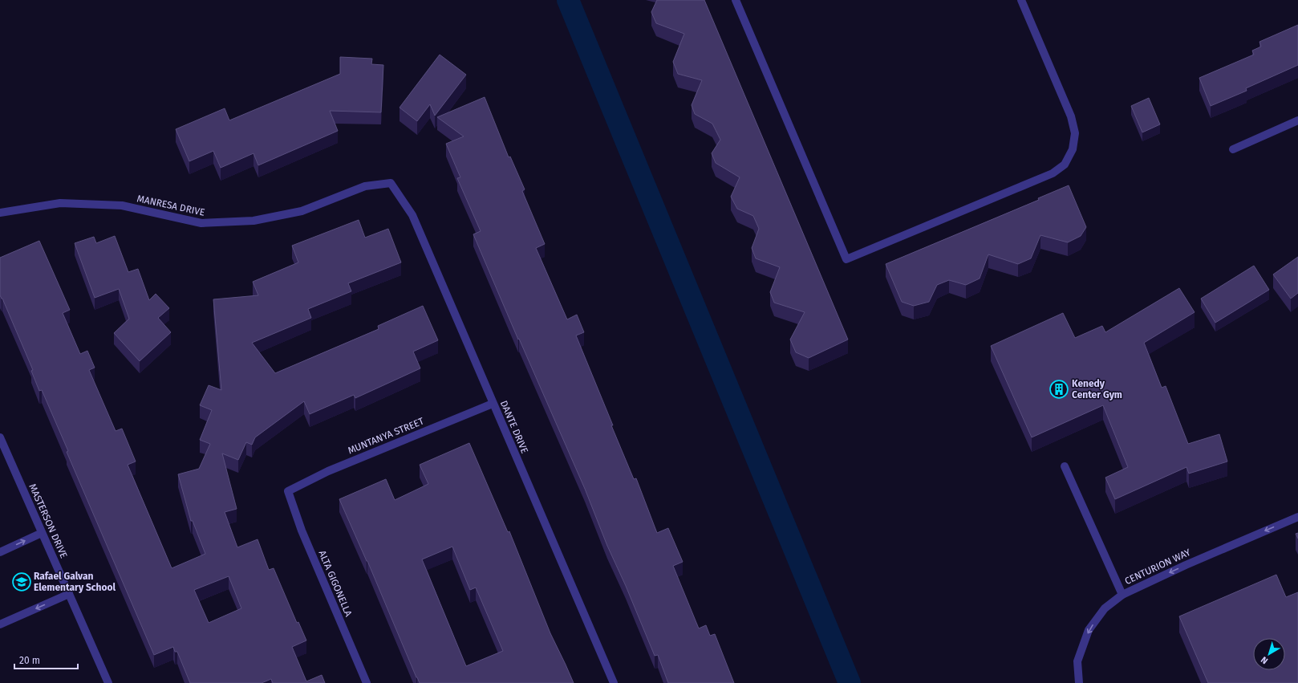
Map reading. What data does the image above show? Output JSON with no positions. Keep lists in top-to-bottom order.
{
  "streets": {
    "street": [
      "MANRESA DRIVE",
      "DANTE DRIVE",
      "MUNTANYA STREET",
      "MASTERSON DRIVE",
      "CENTURION WAY",
      "ALTA GIGONELLA"
    ]
  },
  "crossings": [
    ["MANRESA DRIVE", "DANTE DRIVE"],
    ["DANTE DRIVE", "MUNTANYA STREET"],
    ["MUNTANYA STREET", "ALTA GIGONELLA"]
  ],
  "one_way": ["CENTURION WAY"],
  "places": {
    "building": ["Kenedy Center Gym"],
    "school or university": ["Rafael Galvan Elementary School"]
  },
  "scale_bar": "20 m",
  "north": "bottom left"
}
